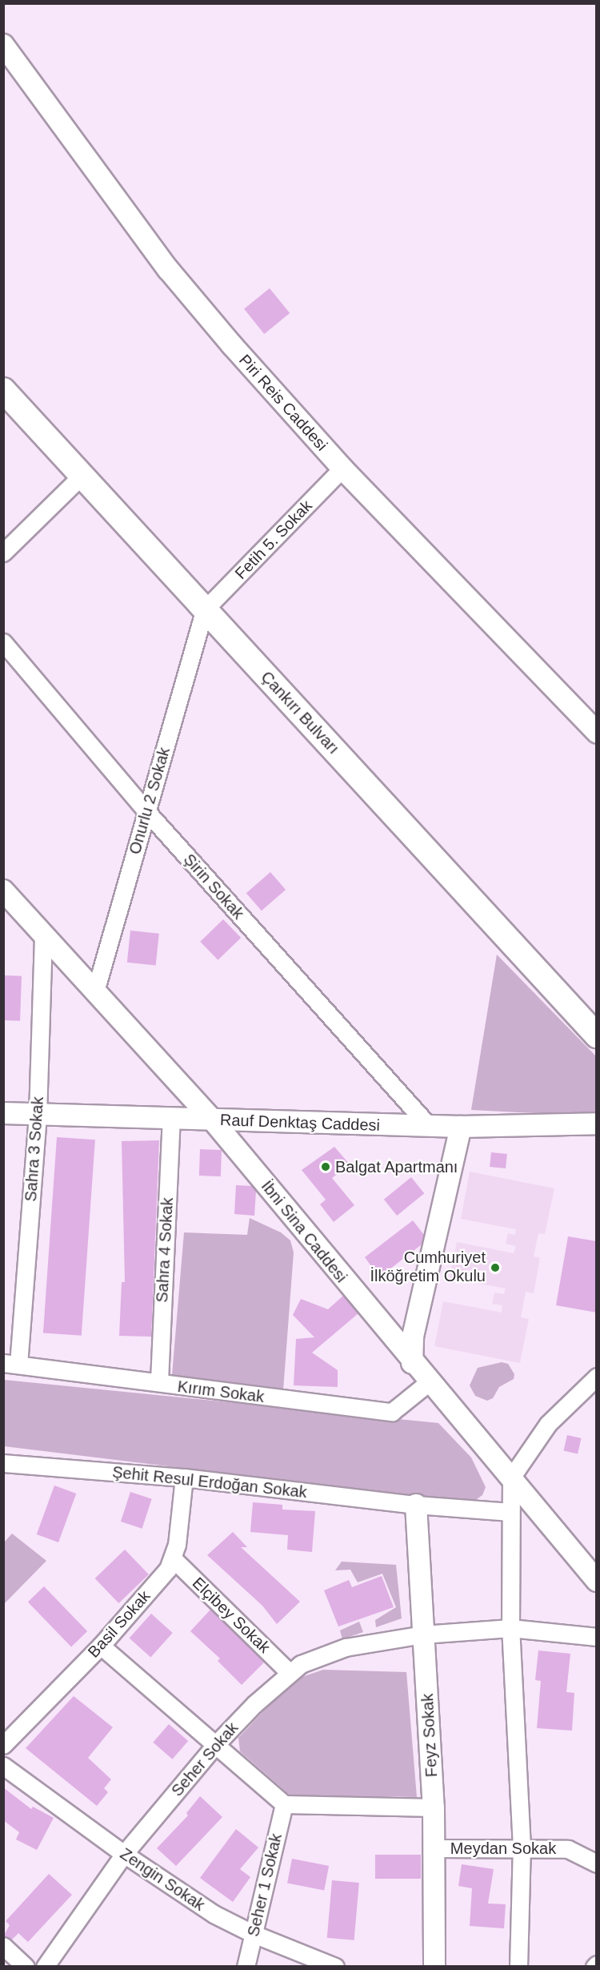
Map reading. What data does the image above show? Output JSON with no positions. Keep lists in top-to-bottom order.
{
  "streets": {
    "main road": ["Çankırı Bulvarı"],
    "street": [
      "Piri Reis Caddesi",
      "Fetih 5. Sokak",
      "Onurlu 2 Sokak",
      "Şirin Sokak",
      "Rauf Denktaş Caddesi",
      "Sahra 3 Sokak",
      "İbni Sina Caddesi",
      "Sahra 4 Sokak",
      "Kırım Sokak",
      "Şehit Resul Erdoğan Sokak",
      "Elçibey Sokak",
      "Basil Sokak",
      "Feyz Sokak",
      "Seher Sokak",
      "Meydan Sokak",
      "Zengin Sokak",
      "Seher 1 Sokak"
    ]
  },
  "crossings": [
    ["Piri Reis Caddesi", "Fetih 5. Sokak"],
    ["Fetih 5. Sokak", "Çankırı Bulvarı"],
    ["Fetih 5. Sokak", "Onurlu 2 Sokak"],
    ["Çankırı Bulvarı", "Onurlu 2 Sokak"],
    ["Onurlu 2 Sokak", "Şirin Sokak"],
    ["Onurlu 2 Sokak", "İbni Sina Caddesi"],
    ["Şirin Sokak", "Rauf Denktaş Caddesi"],
    ["Rauf Denktaş Caddesi", "Sahra 3 Sokak"],
    ["Rauf Denktaş Caddesi", "İbni Sina Caddesi"],
    ["Rauf Denktaş Caddesi", "Sahra 4 Sokak"],
    ["Sahra 3 Sokak", "İbni Sina Caddesi"],
    ["Sahra 3 Sokak", "Kırım Sokak"],
    ["İbni Sina Caddesi", "Kırım Sokak"],
    ["Sahra 4 Sokak", "Kırım Sokak"],
    ["Şehit Resul Erdoğan Sokak", "Basil Sokak"],
    ["Şehit Resul Erdoğan Sokak", "Feyz Sokak"],
    ["Elçibey Sokak", "Basil Sokak"],
    ["Elçibey Sokak", "Seher Sokak"],
    ["Feyz Sokak", "Seher Sokak"],
    ["Feyz Sokak", "Meydan Sokak"],
    ["Seher Sokak", "Zengin Sokak"],
    ["Zengin Sokak", "Seher 1 Sokak"]
  ],
  "places": ["Balgat Apartmanı", "Cumhuriyet İlköğretim Okulu"]
}
